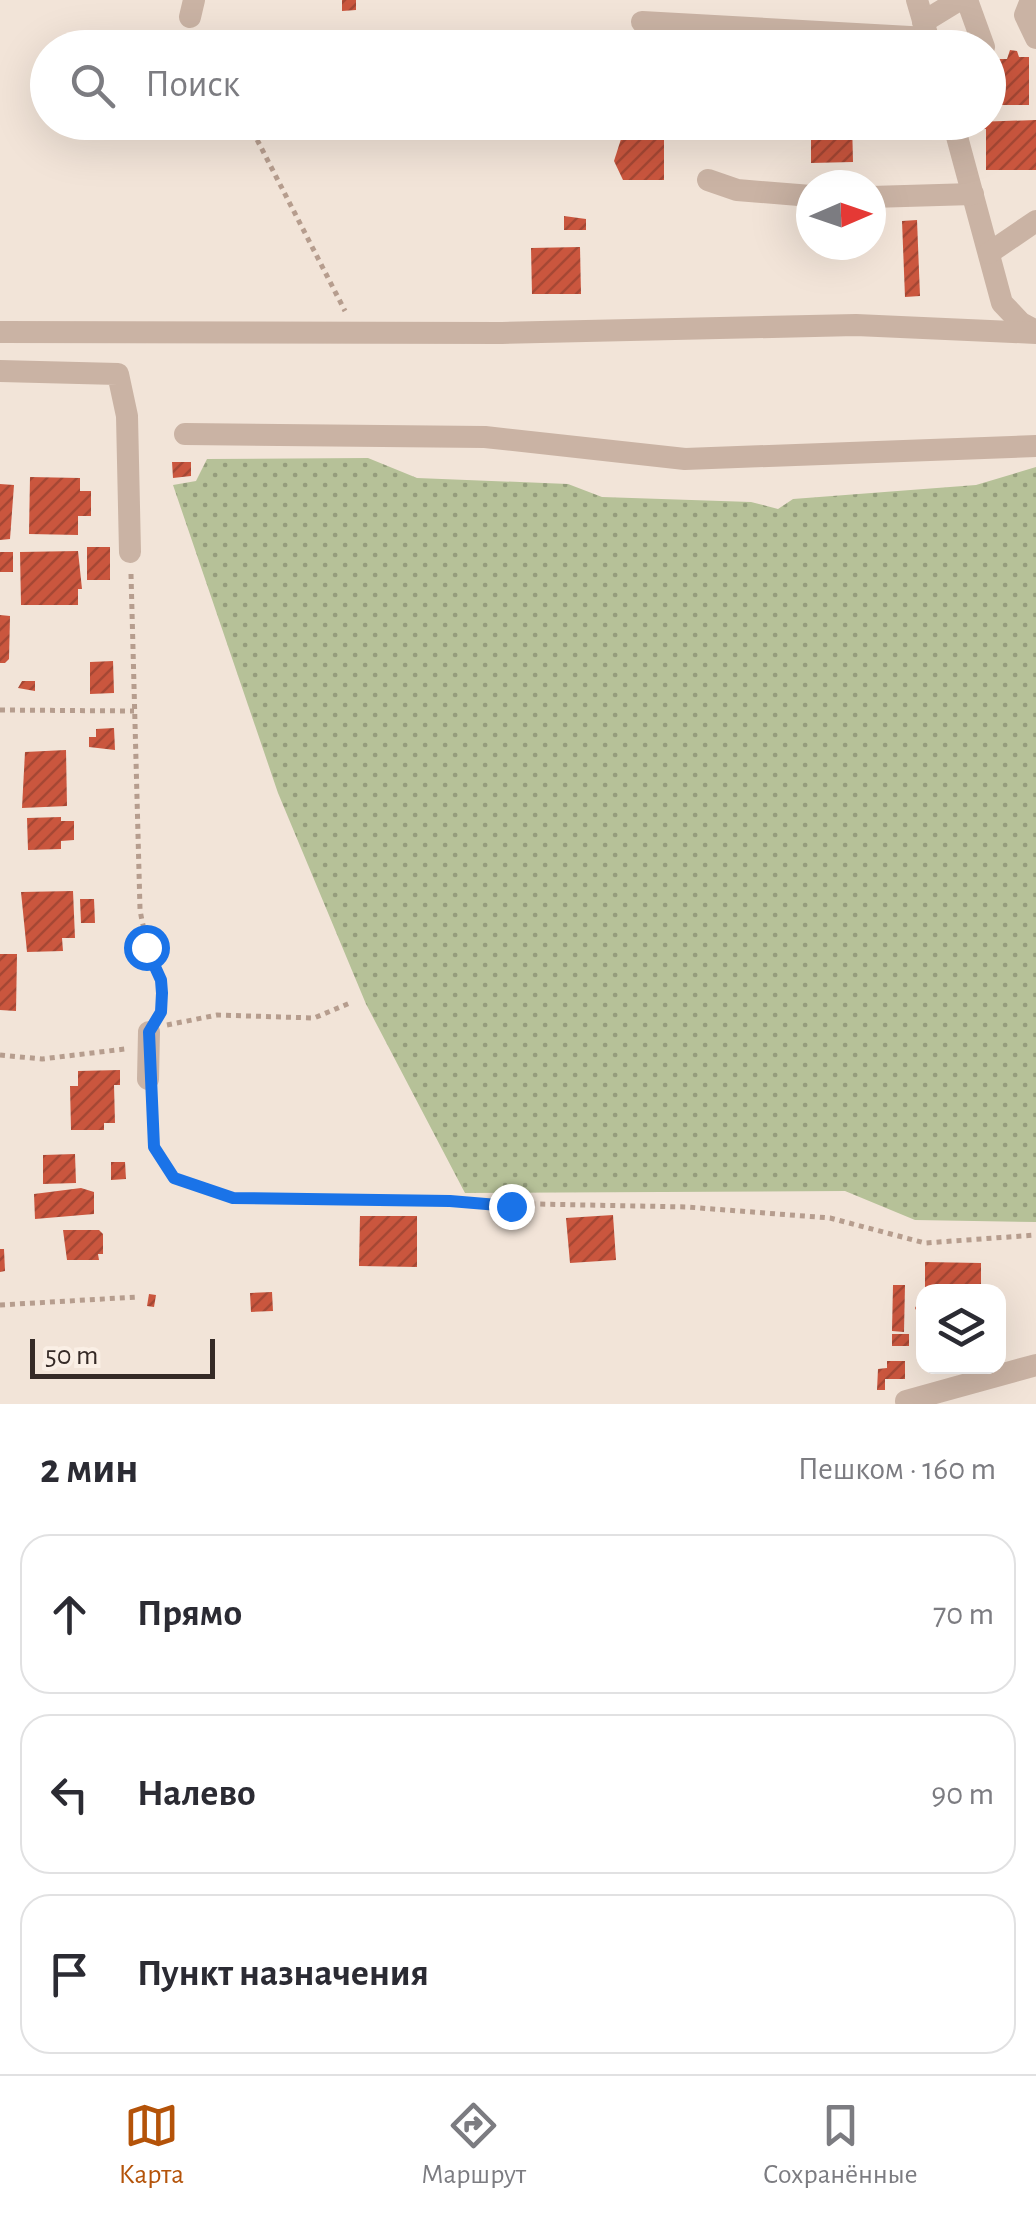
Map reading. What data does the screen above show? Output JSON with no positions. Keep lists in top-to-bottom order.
{
  "scale_bar": "50 m",
  "north": "right",
  "page": {
    "search": "Поиск",
    "scale": "50 m",
    "heading": ["2 мин", "Пешком · 160 m"],
    "list": [
      ["Прямо", "70 m"],
      ["Налево", "90 m"],
      "Пункт назначения"
    ],
    "nav": ["Карта", "Маршрут", "Сохранённые"]
  }
}
